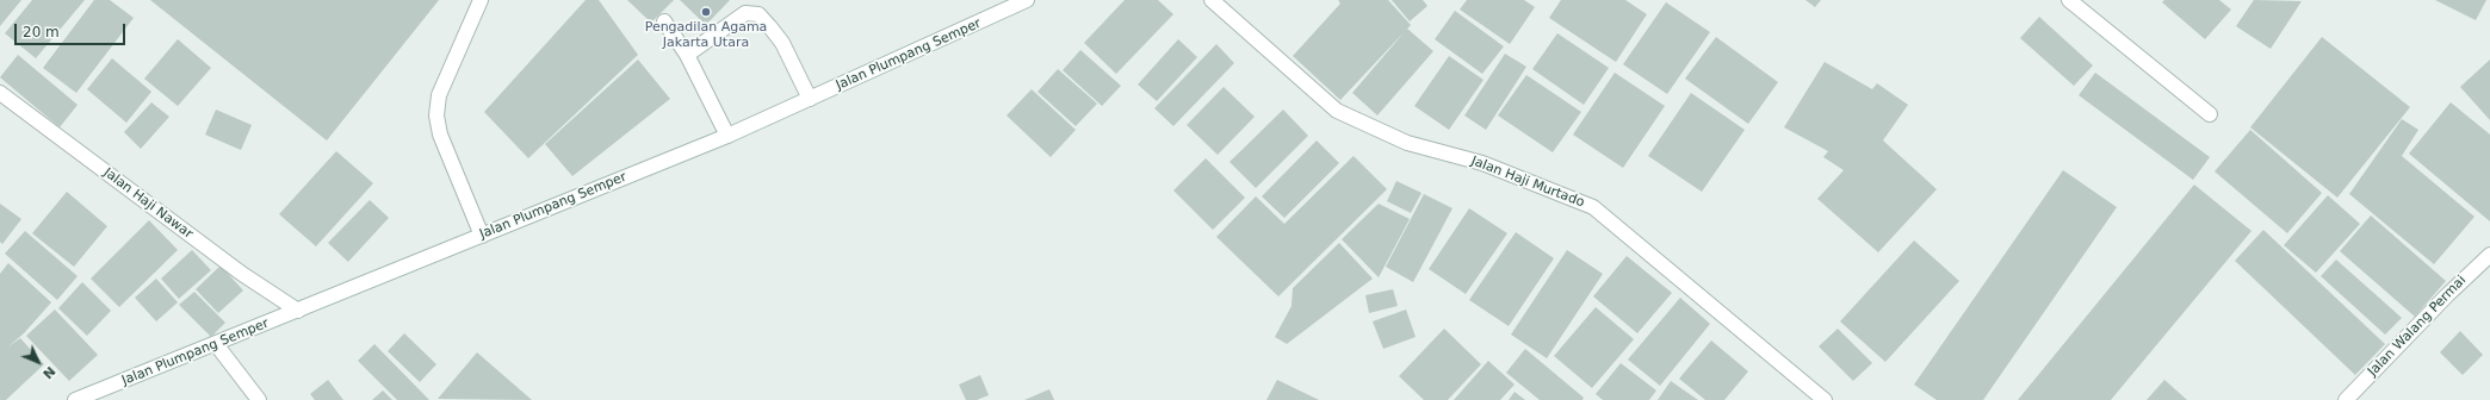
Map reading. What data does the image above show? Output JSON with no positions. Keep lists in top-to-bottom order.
{
  "streets": {
    "street": [
      "Jalan Plumpang Semper",
      "Jalan Haji Murtado",
      "Jalan Haji Nawar",
      "Jalan Walang Permai"
    ]
  },
  "crossings": [
    ["Jalan Plumpang Semper", "Jalan Haji Nawar"]
  ],
  "places": ["Pengadilan Agama Jakarta Utara"],
  "scale_bar": "20 m",
  "north": "bottom right"
}
